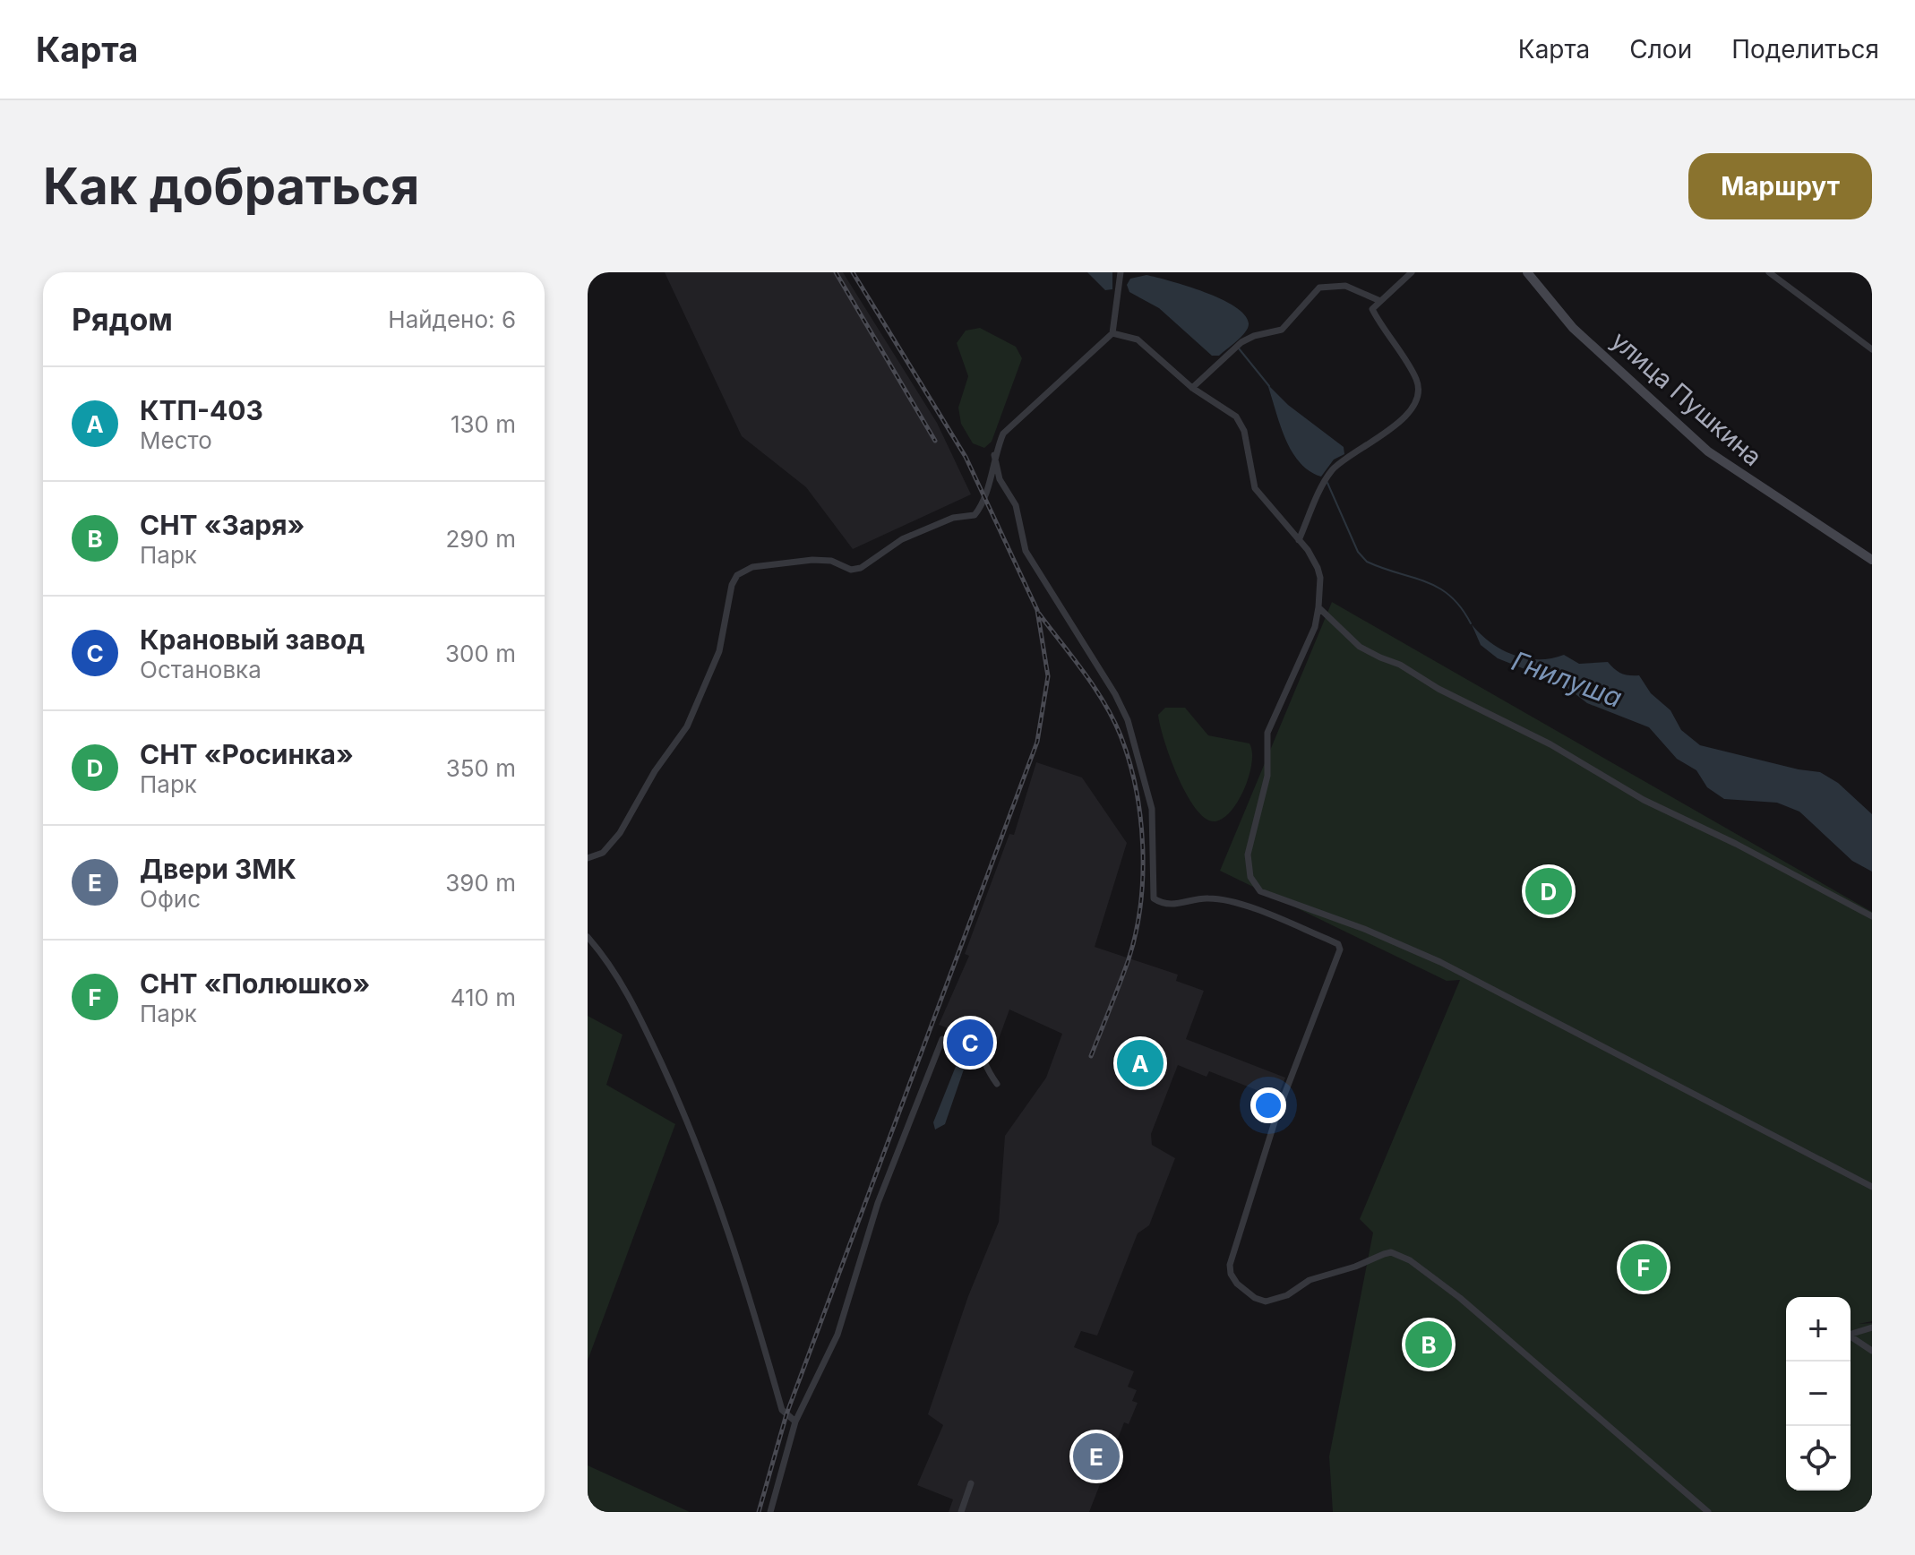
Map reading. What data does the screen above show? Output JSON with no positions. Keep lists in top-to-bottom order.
{
  "streets": {
    "main road": ["улица Пушкина"]
  },
  "water": ["Гнилуша"],
  "page": {
    "header": "Карта",
    "nav": ["Карта", "Слои", "Поделиться"],
    "buttons": "Маршрут",
    "title": "Как добраться",
    "heading": ["Рядом", "Найдено: 6"],
    "list": [
      {
        "mark": "A",
        "name": "КТП-403",
        "note": "Место",
        "value": "130 m"
      },
      {
        "mark": "B",
        "name": "СНТ «Заря»",
        "note": "Парк",
        "value": "290 m"
      },
      {
        "mark": "C",
        "name": "Крановый завод",
        "note": "Остановка",
        "value": "300 m"
      },
      {
        "mark": "D",
        "name": "СНТ «Росинка»",
        "note": "Парк",
        "value": "350 m"
      },
      {
        "mark": "E",
        "name": "Двери ЗМК",
        "note": "Офис",
        "value": "390 m"
      },
      {
        "mark": "F",
        "name": "СНТ «Полюшко»",
        "note": "Парк",
        "value": "410 m"
      }
    ],
    "pins": [
      "D",
      "C",
      "A",
      "F",
      "B",
      "E"
    ],
    "map_buttons": ["+", "−"]
  }
}
